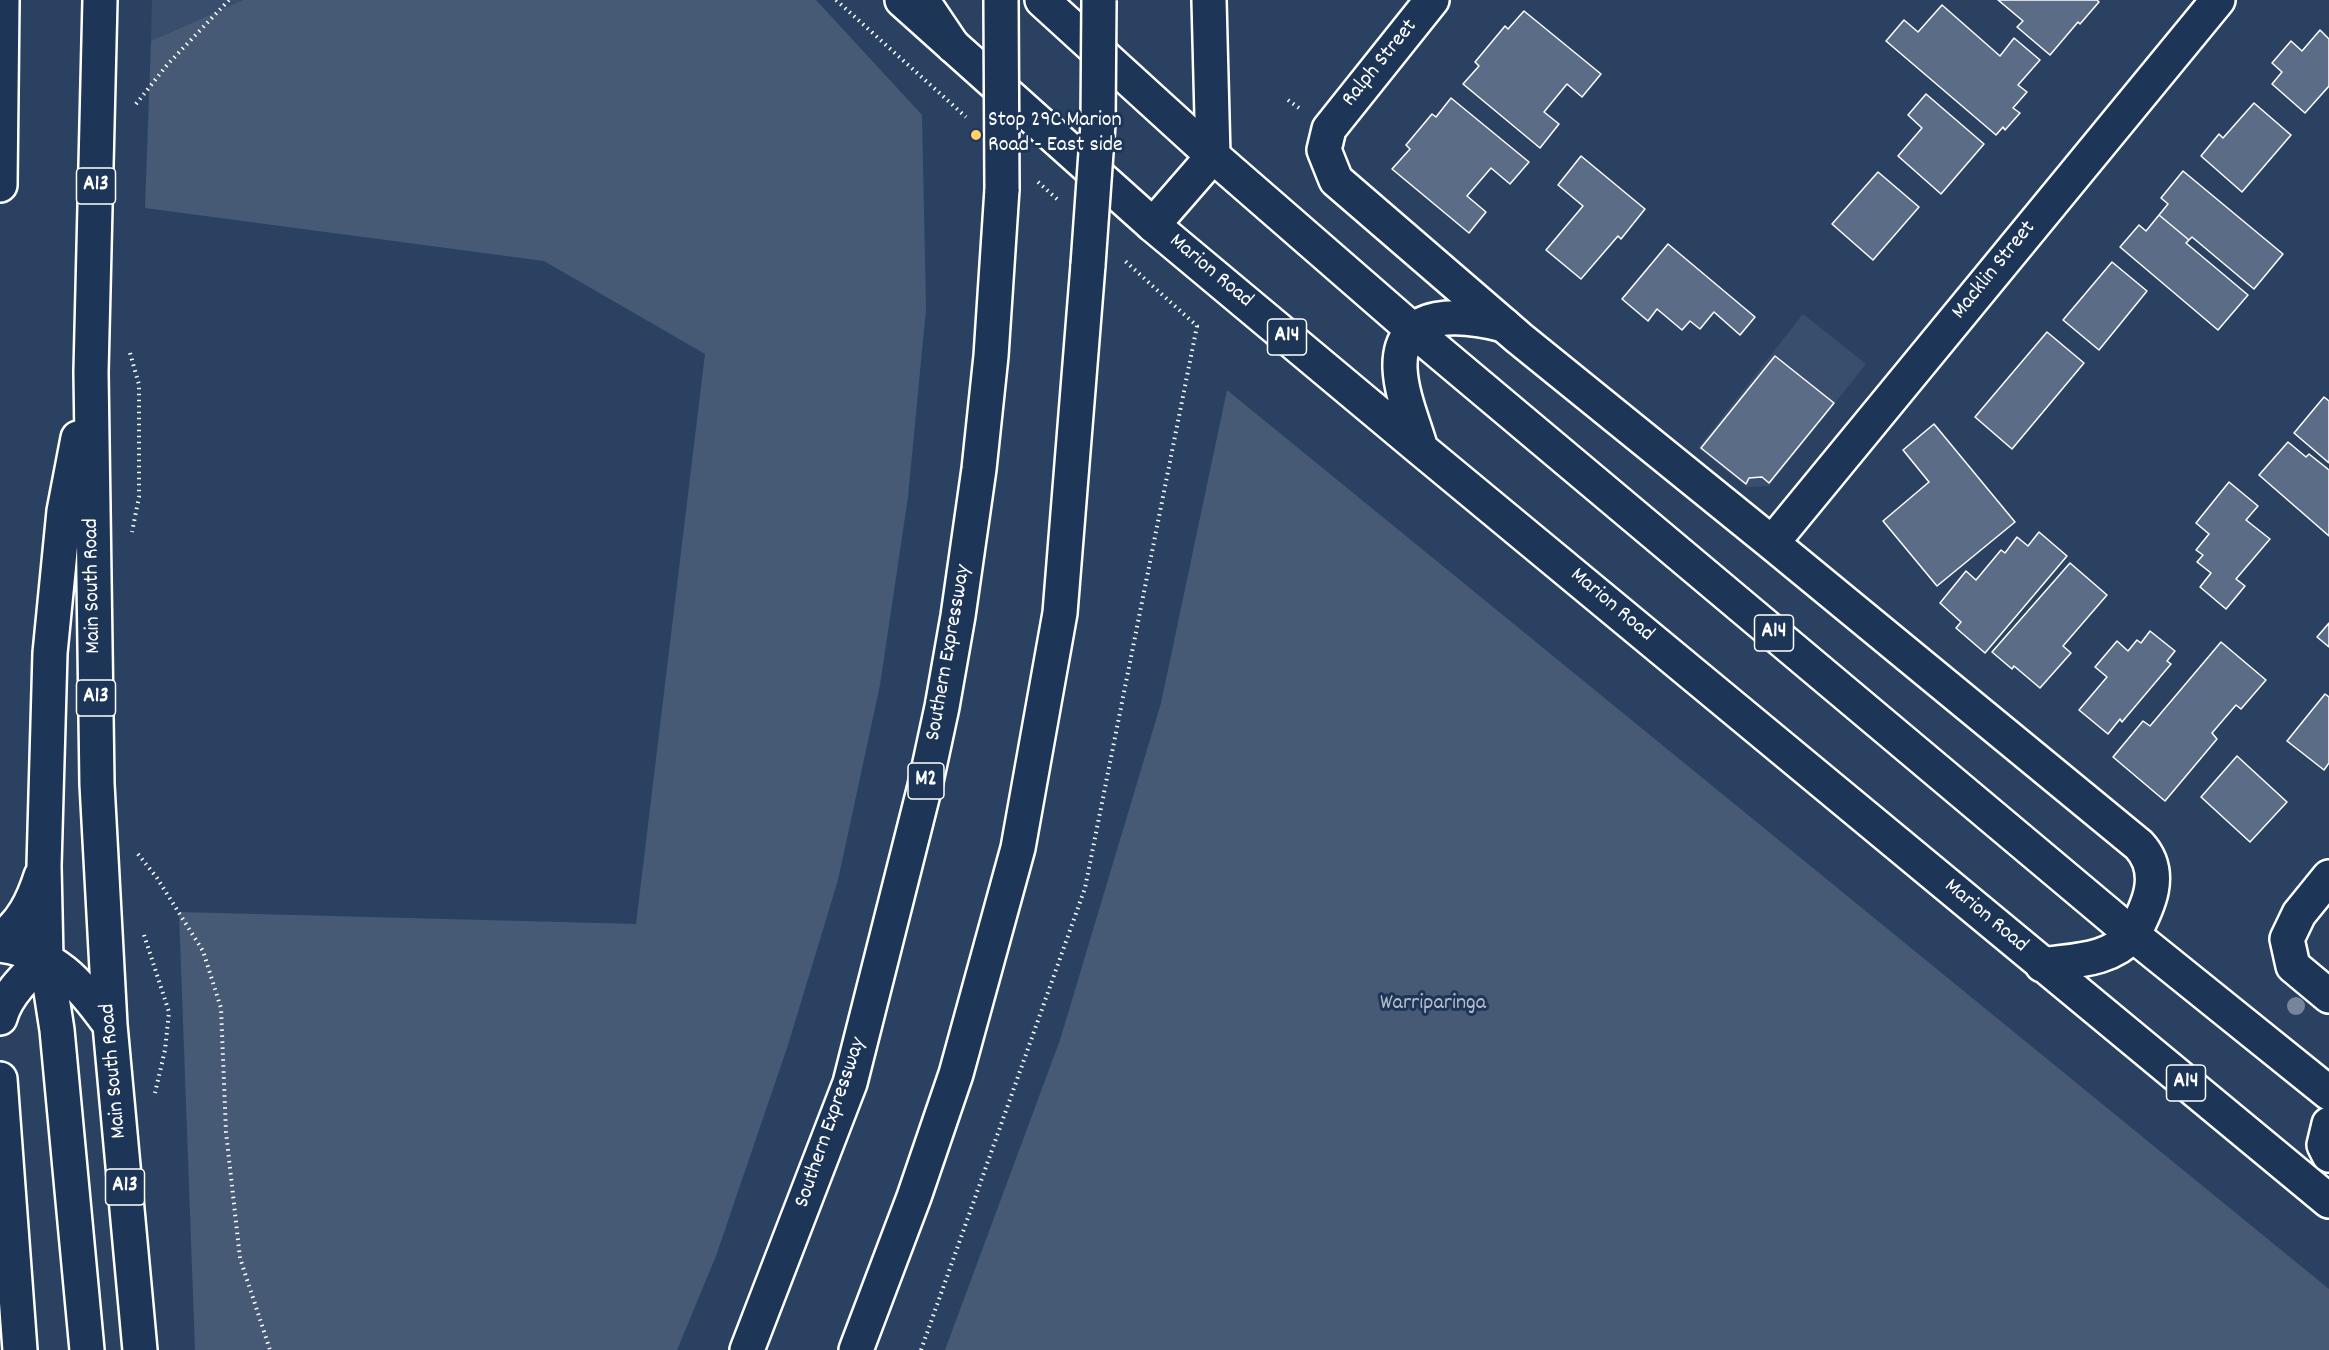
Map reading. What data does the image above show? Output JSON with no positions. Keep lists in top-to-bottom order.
{
  "streets": {
    "main road": [
      "Ralph Street",
      "A13",
      "Macklin Street",
      "Marion Road",
      "A14",
      "Main South Road",
      "Southern Expressway",
      "M2"
    ]
  },
  "parks": ["Warriparinga"],
  "places": ["Stop 29C Marion Road - East side"]
}
